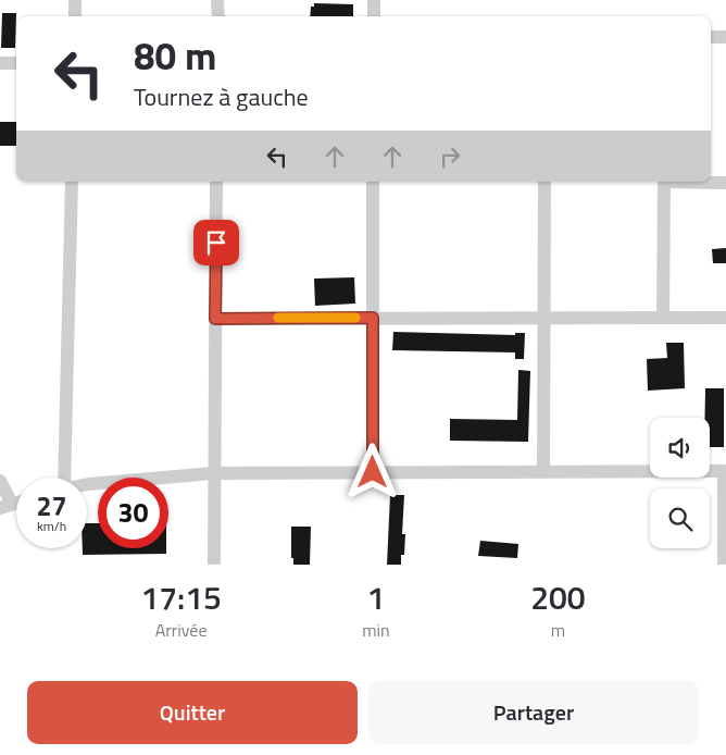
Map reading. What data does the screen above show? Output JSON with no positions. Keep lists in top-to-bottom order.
{
  "page": {
    "turn": ["80 m", "Tournez à gauche"],
    "speed": "27 km/h",
    "limit": "30",
    "eta": [
      "17:15",
      "Arrivée",
      "1",
      "min",
      "200",
      "m"
    ],
    "buttons": ["Quitter", "Partager"]
  }
}
